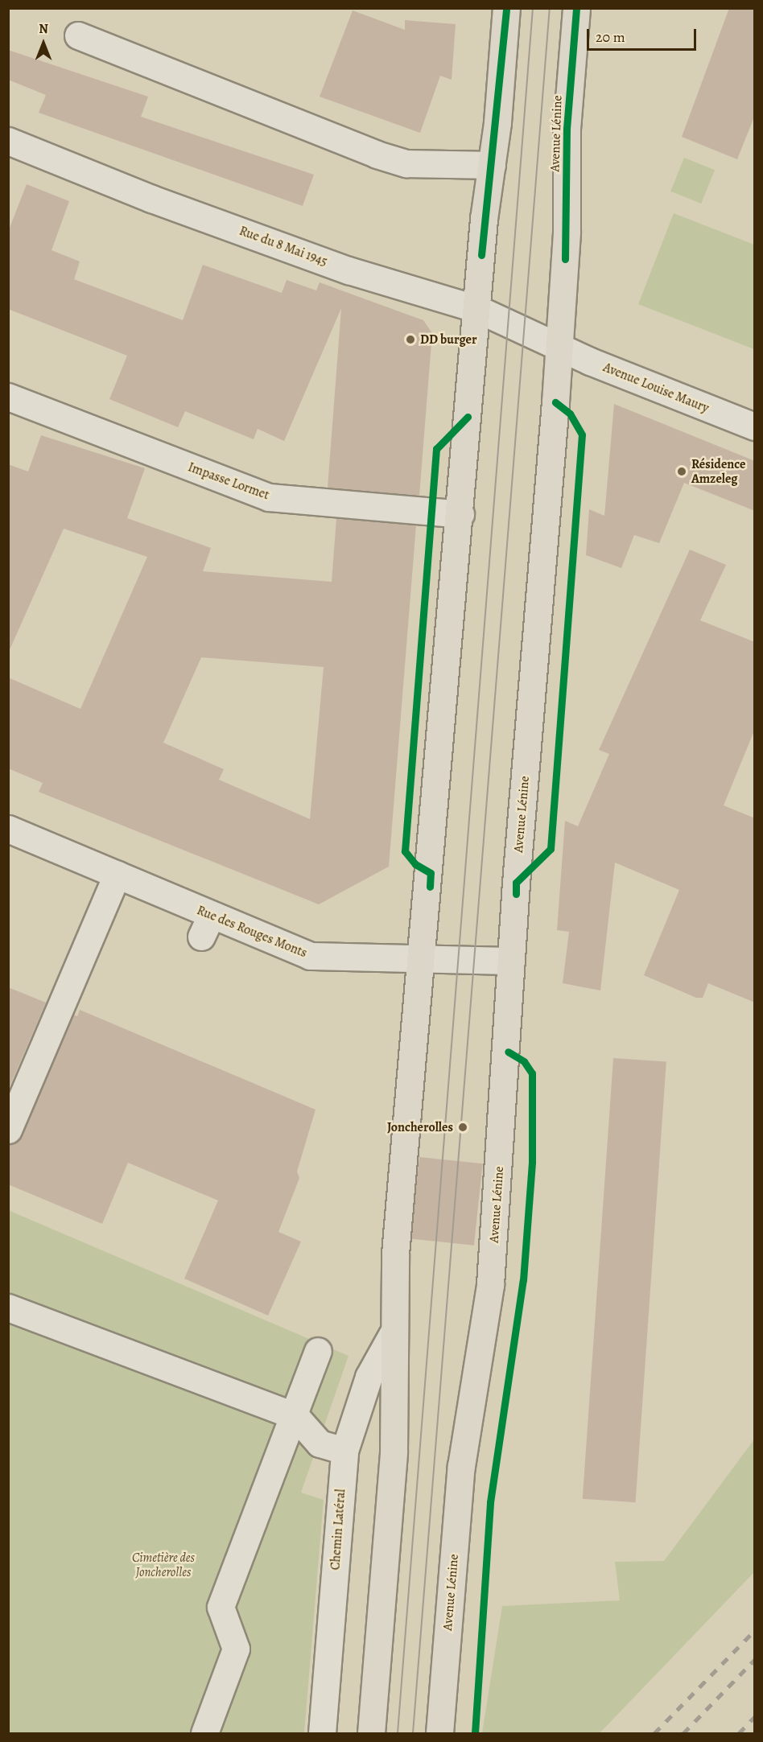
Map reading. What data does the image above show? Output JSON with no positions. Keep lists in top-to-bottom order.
{
  "streets": {
    "main road": ["Avenue Lénine"],
    "street": [
      "Rue du 8 Mai 1945",
      "Avenue Louise Maury",
      "Impasse Lormet",
      "Rue des Rouges Monts",
      "Chemin Latéral"
    ]
  },
  "crossings": [
    ["Avenue Lénine", "Rue du 8 Mai 1945"],
    ["Avenue Lénine", "Avenue Louise Maury"],
    ["Avenue Lénine", "Rue des Rouges Monts"],
    ["Rue du 8 Mai 1945", "Avenue Louise Maury"]
  ],
  "parks": ["Cimetière des Joncherolles"],
  "places": ["DD burger", "Résidence Amzeleg", "Joncherolles"],
  "scale_bar": "20 m",
  "north": "top"
}
